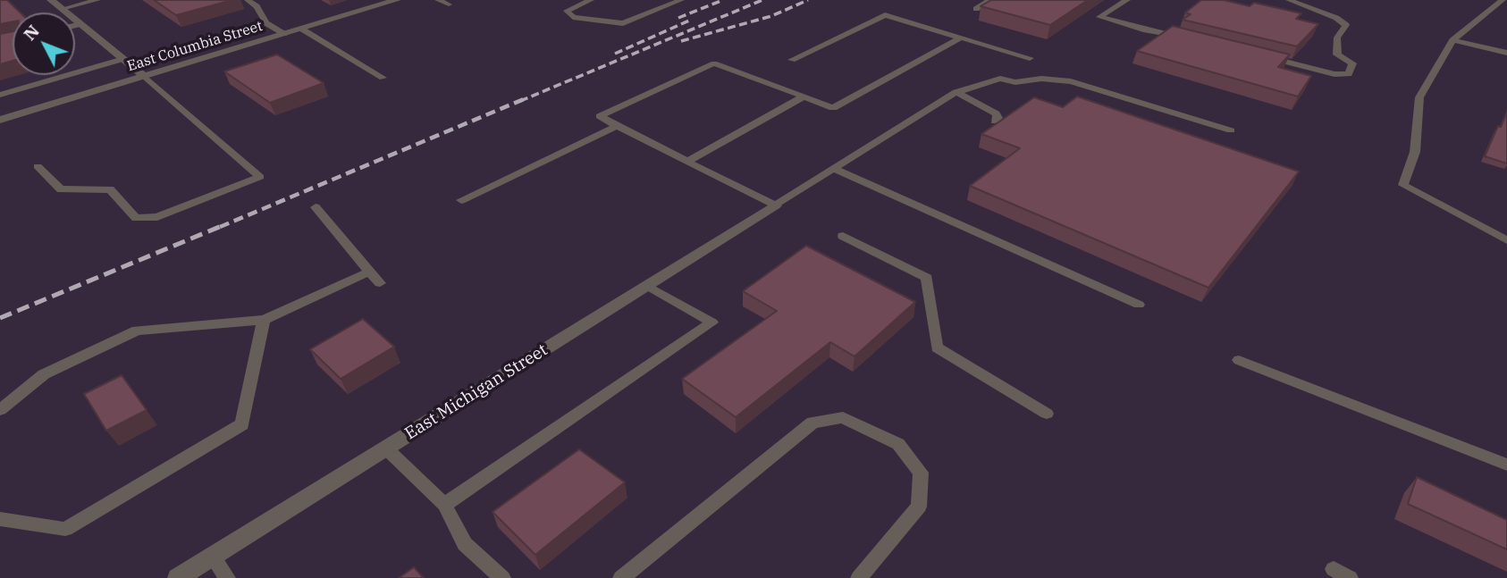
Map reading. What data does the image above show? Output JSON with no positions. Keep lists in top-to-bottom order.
{
  "streets": {
    "street": ["East Columbia Street", "East Michigan Street"]
  },
  "north": "top left"
}
